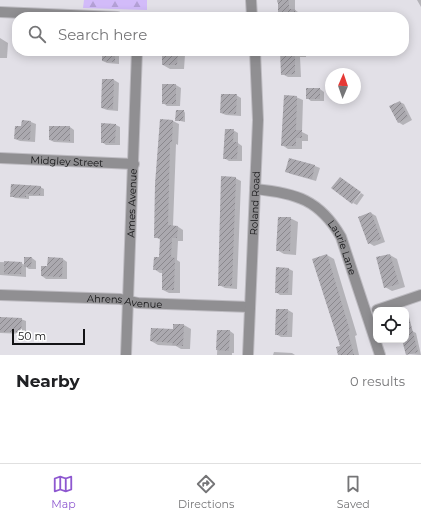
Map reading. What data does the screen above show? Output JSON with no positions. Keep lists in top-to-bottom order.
{
  "streets": {
    "street": [
      "Midgley Street",
      "Ames Avenue",
      "Roland Road",
      "Laurie Lane",
      "Ahrens Avenue"
    ]
  },
  "crossings": [
    ["Midgley Street", "Ames Avenue"],
    ["Ames Avenue", "Ahrens Avenue"],
    ["Roland Road", "Laurie Lane"],
    ["Roland Road", "Ahrens Avenue"]
  ],
  "scale_bar": "50 m",
  "north": "top",
  "page": {
    "search": "Search here",
    "scale": "50 m",
    "heading": ["Nearby", "0 results"],
    "nav": ["Map", "Directions", "Saved"]
  }
}
